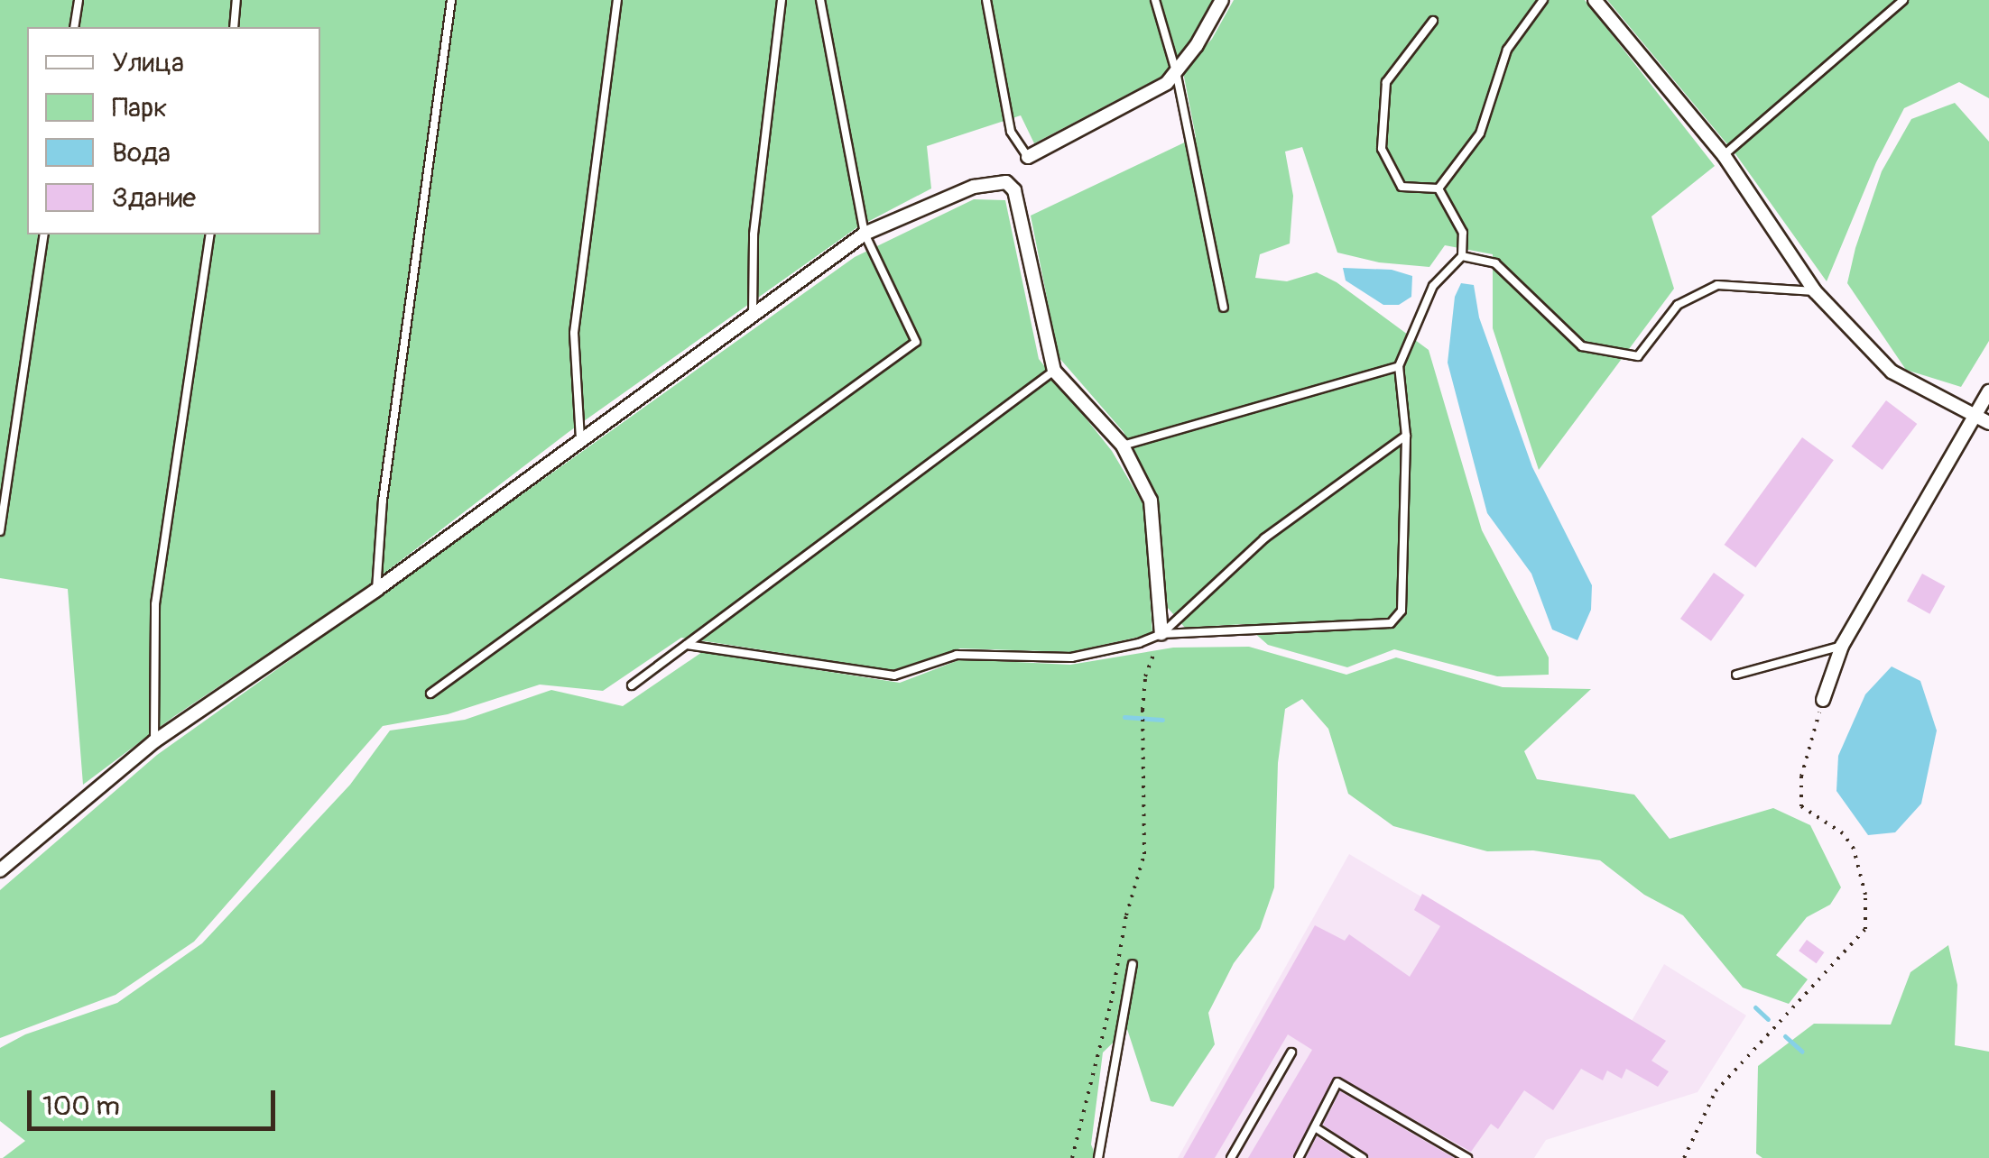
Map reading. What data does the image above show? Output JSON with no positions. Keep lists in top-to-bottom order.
{
  "legend": [
    "Улица",
    "Парк",
    "Вода",
    "Здание"
  ],
  "scale_bar": "100 m"
}
